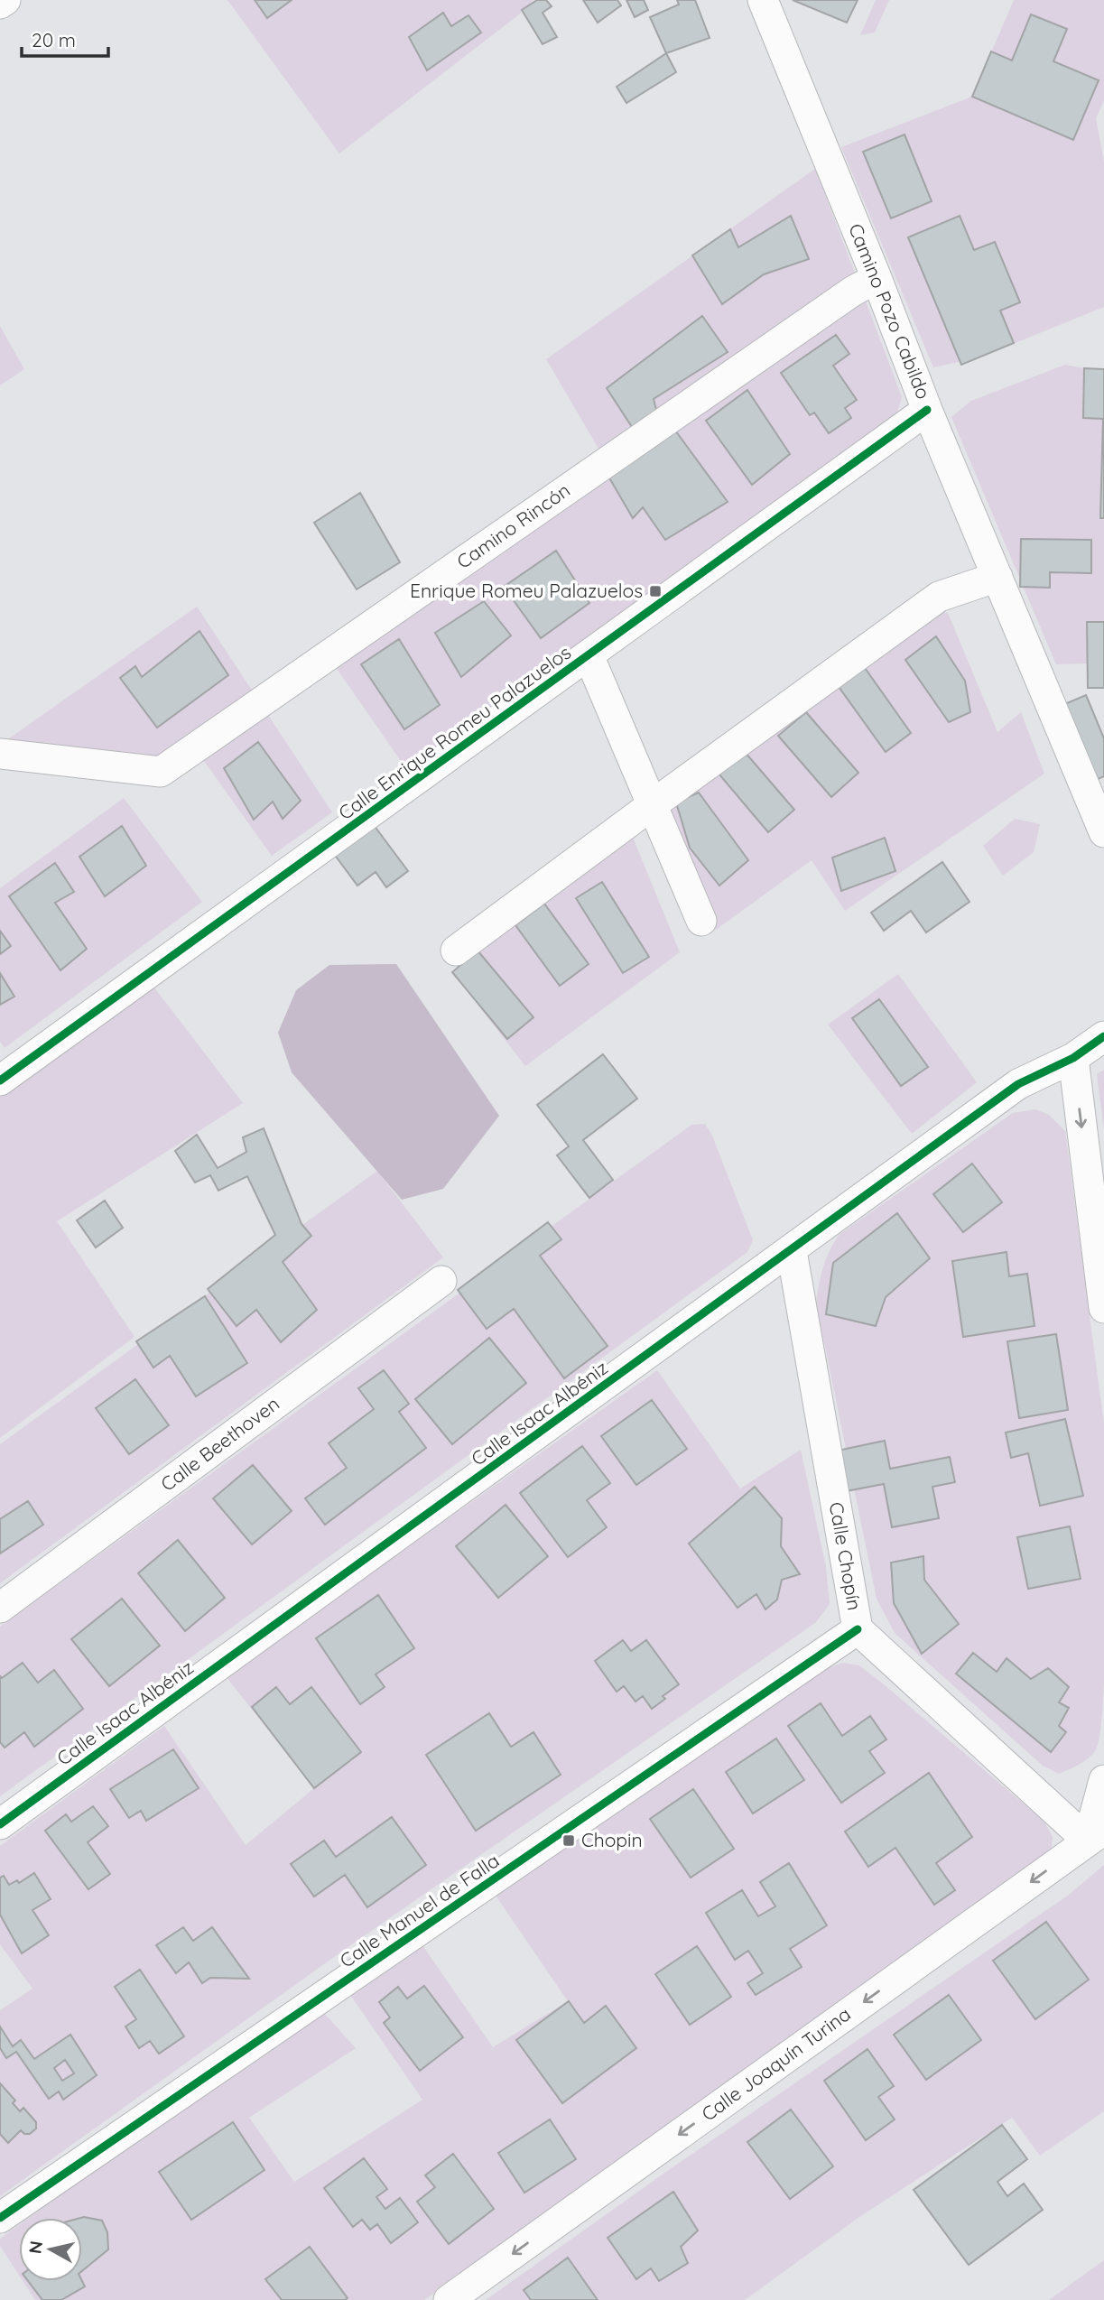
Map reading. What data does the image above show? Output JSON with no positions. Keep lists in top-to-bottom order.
{
  "streets": {
    "street": [
      "Camino Pozo Cabildo",
      "Camino Rincón",
      "Calle Enrique Romeu Palazuelos",
      "Calle Isaac Albéniz",
      "Calle Beethoven",
      "Calle Chopín",
      "Calle Manuel de Falla",
      "Calle Joaquín Turina"
    ]
  },
  "crossings": [
    ["Camino Pozo Cabildo", "Camino Rincón"],
    ["Camino Pozo Cabildo", "Calle Enrique Romeu Palazuelos"],
    ["Calle Isaac Albéniz", "Calle Chopín"],
    ["Calle Chopín", "Calle Manuel de Falla"],
    ["Calle Chopín", "Calle Joaquín Turina"]
  ],
  "one_way": ["Calle Joaquín Turina"],
  "places": {
    "transit": ["Enrique Romeu Palazuelos", "Chopin"]
  },
  "scale_bar": "20 m",
  "north": "left"
}
